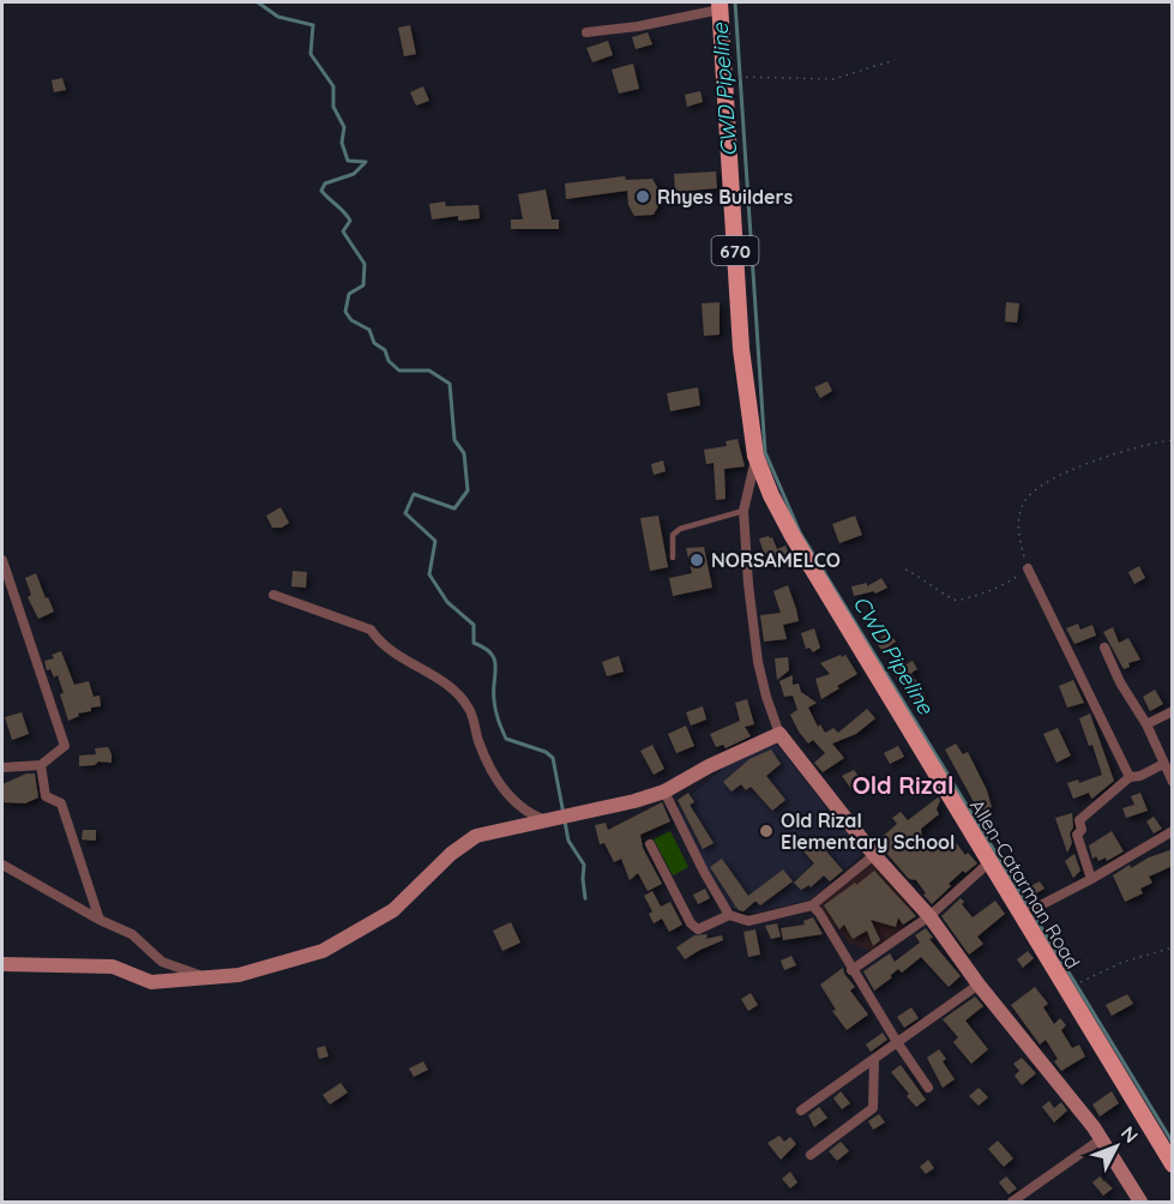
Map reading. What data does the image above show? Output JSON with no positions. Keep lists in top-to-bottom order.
{
  "streets": {
    "main road": ["670", "Allen-Catarman Road"]
  },
  "districts": ["Old Rizal"],
  "water": ["CWD Pipeline"],
  "places": ["Rhyes Builders", "NORSAMELCO", "Old Rizal Elementary School"],
  "north": "top right"
}
